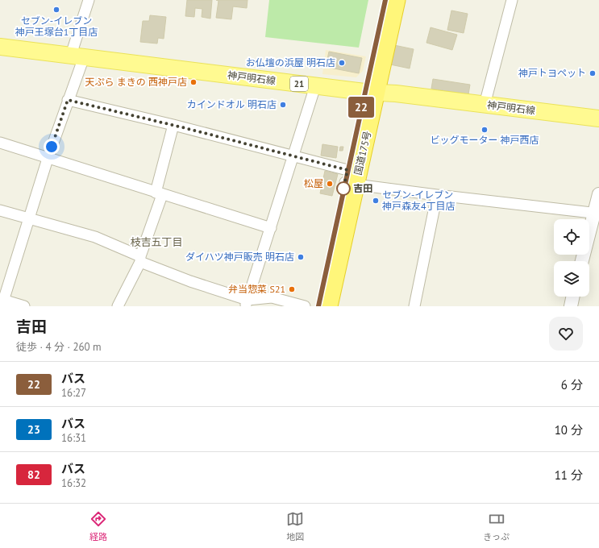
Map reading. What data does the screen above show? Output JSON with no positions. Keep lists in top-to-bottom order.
{
  "streets": {
    "highway": ["国道175号"],
    "main road": ["神戸明石線", "21"]
  },
  "crossings": [
    ["神戸明石線", "国道175号"]
  ],
  "districts": ["枝吉五丁目"],
  "places": [
    "セブン-イレブン 神戸王塚台1丁目店",
    "お仏壇の浜屋 明石店",
    "神戸トヨペット",
    "天ぷら まきの 西神戸店",
    "カインドオル 明石店",
    "ビッグモーター 神戸西店",
    "松屋",
    "吉田",
    "セブン-イレブン 神戸森友4丁目店",
    "ダイハツ神戸販売 明石店",
    "弁当惣菜 S21"
  ],
  "lines": ["bus line 22"],
  "page": {
    "on_map": "22",
    "heading": ["吉田", "徒歩 · 4 分 · 260 m"],
    "list": [
      {
        "mark": "22",
        "name": "バス",
        "note": "16:27",
        "value": "6 分"
      },
      {
        "mark": "23",
        "name": "バス",
        "note": "16:31",
        "value": "10 分"
      },
      {
        "mark": "82",
        "name": "バス",
        "note": "16:32",
        "value": "11 分"
      }
    ],
    "tabs": ["経路", "地図", "きっぷ"]
  }
}
